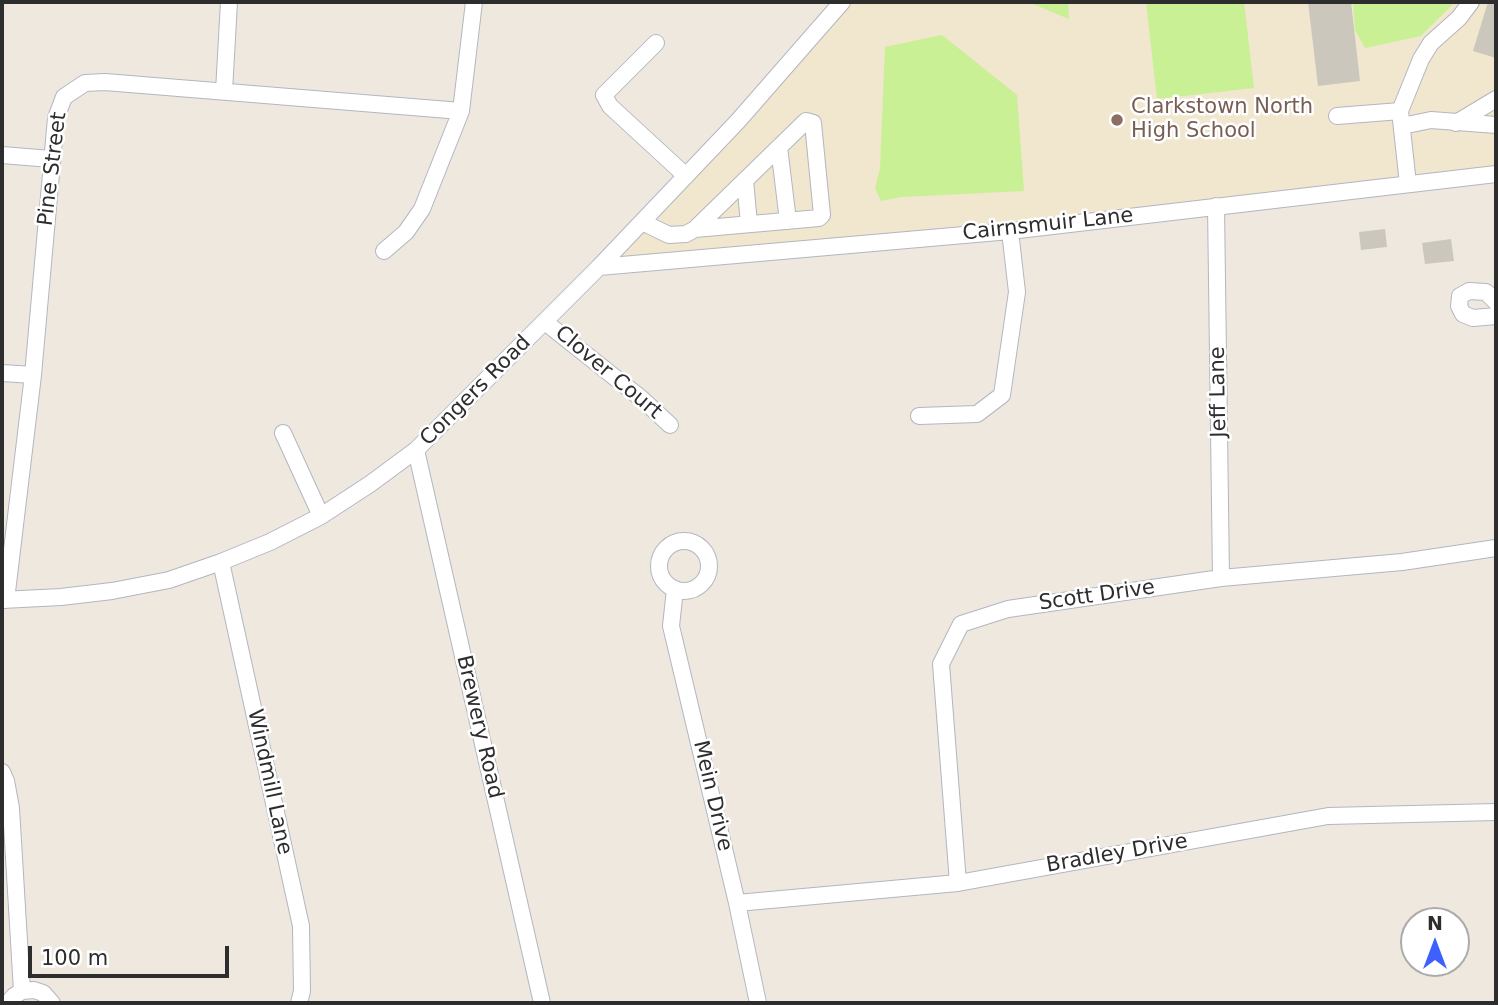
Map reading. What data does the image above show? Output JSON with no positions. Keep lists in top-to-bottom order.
{
  "streets": {
    "street": [
      "Pine Street",
      "Cairnsmuir Lane",
      "Clover Court",
      "Congers Road",
      "Jeff Lane",
      "Scott Drive",
      "Brewery Road",
      "Windmill Lane",
      "Mein Drive",
      "Bradley Drive"
    ]
  },
  "crossings": [
    ["Pine Street", "Congers Road"],
    ["Cairnsmuir Lane", "Congers Road"],
    ["Cairnsmuir Lane", "Jeff Lane"],
    ["Clover Court", "Congers Road"],
    ["Congers Road", "Brewery Road"],
    ["Congers Road", "Windmill Lane"],
    ["Jeff Lane", "Scott Drive"],
    ["Scott Drive", "Bradley Drive"],
    ["Mein Drive", "Bradley Drive"]
  ],
  "places": ["Clarkstown North High School"],
  "scale_bar": "100 m",
  "north": "top"
}
